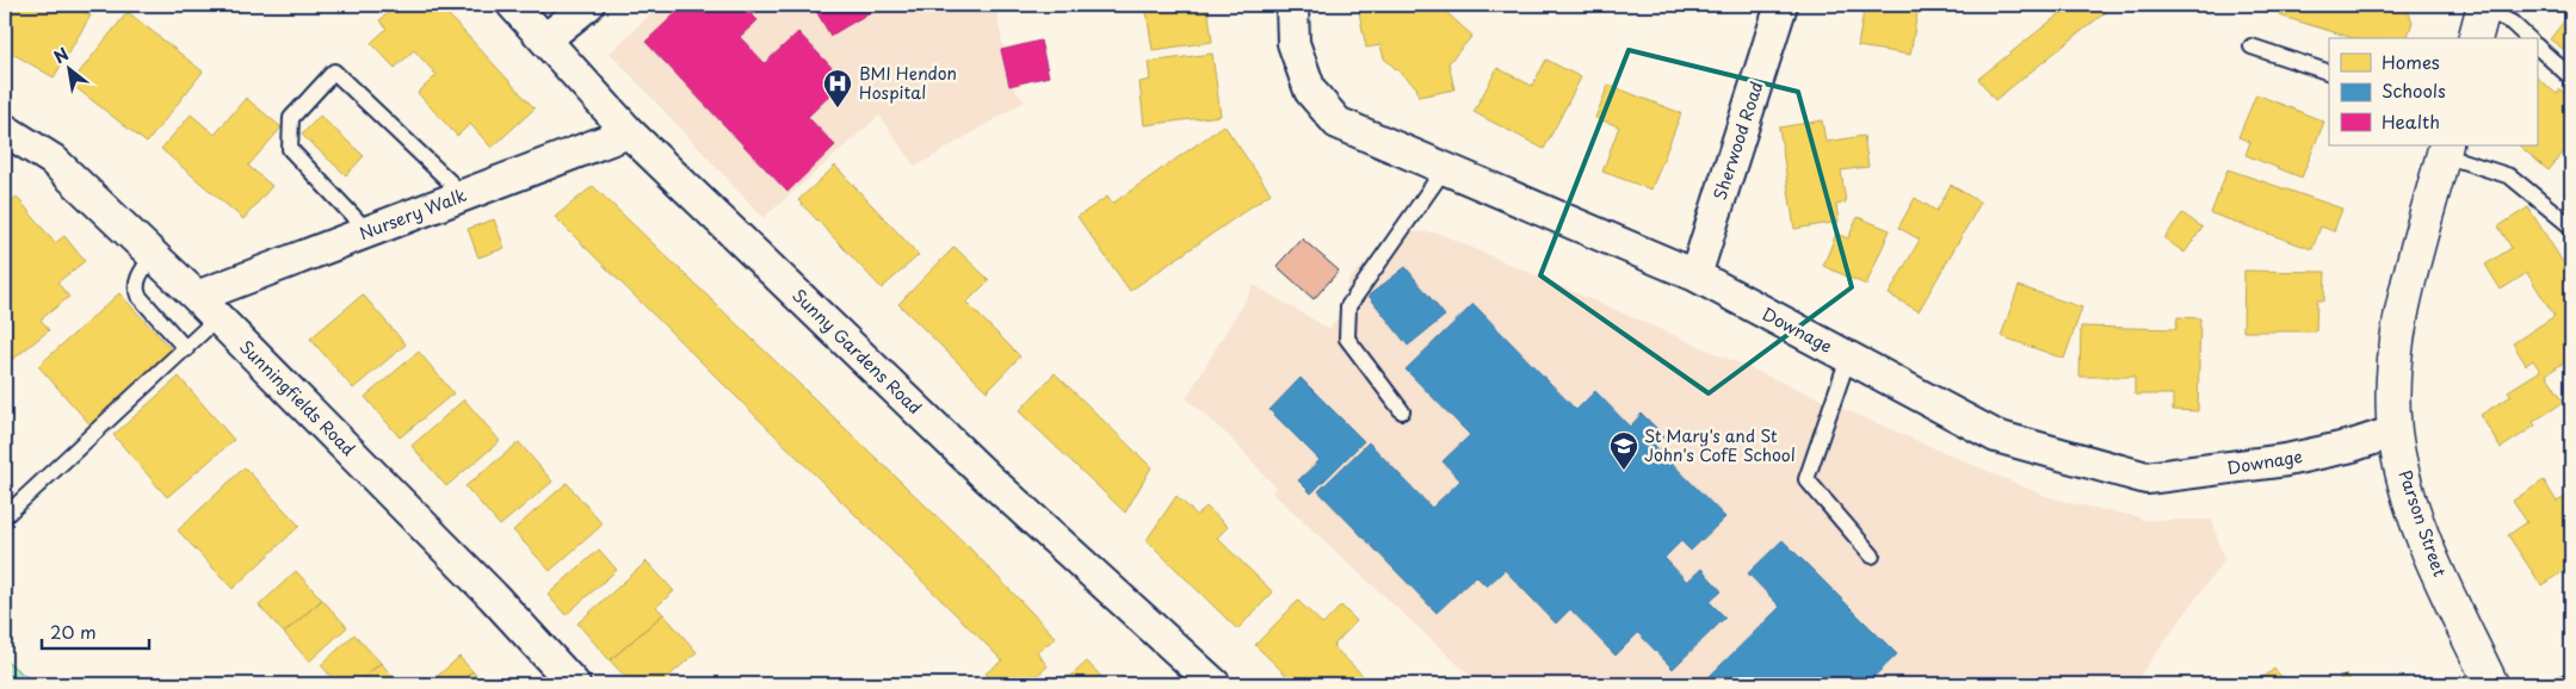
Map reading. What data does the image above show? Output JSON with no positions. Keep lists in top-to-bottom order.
{
  "streets": {
    "main road": ["Parson Street"],
    "street": [
      "Sherwood Road",
      "Nursery Walk",
      "Downage",
      "Sunny Gardens Road",
      "Sunningfields Road"
    ]
  },
  "crossings": [
    ["Sherwood Road", "Downage"],
    ["Nursery Walk", "Sunny Gardens Road"],
    ["Nursery Walk", "Sunningfields Road"],
    ["Downage", "Parson Street"]
  ],
  "places": {
    "hospital": ["BMI Hendon Hospital"],
    "school or university": ["St Mary's and St John's CofE School"]
  },
  "legend": ["Homes", "Schools", "Health"],
  "scale_bar": "20 m",
  "north": "top left"
}
